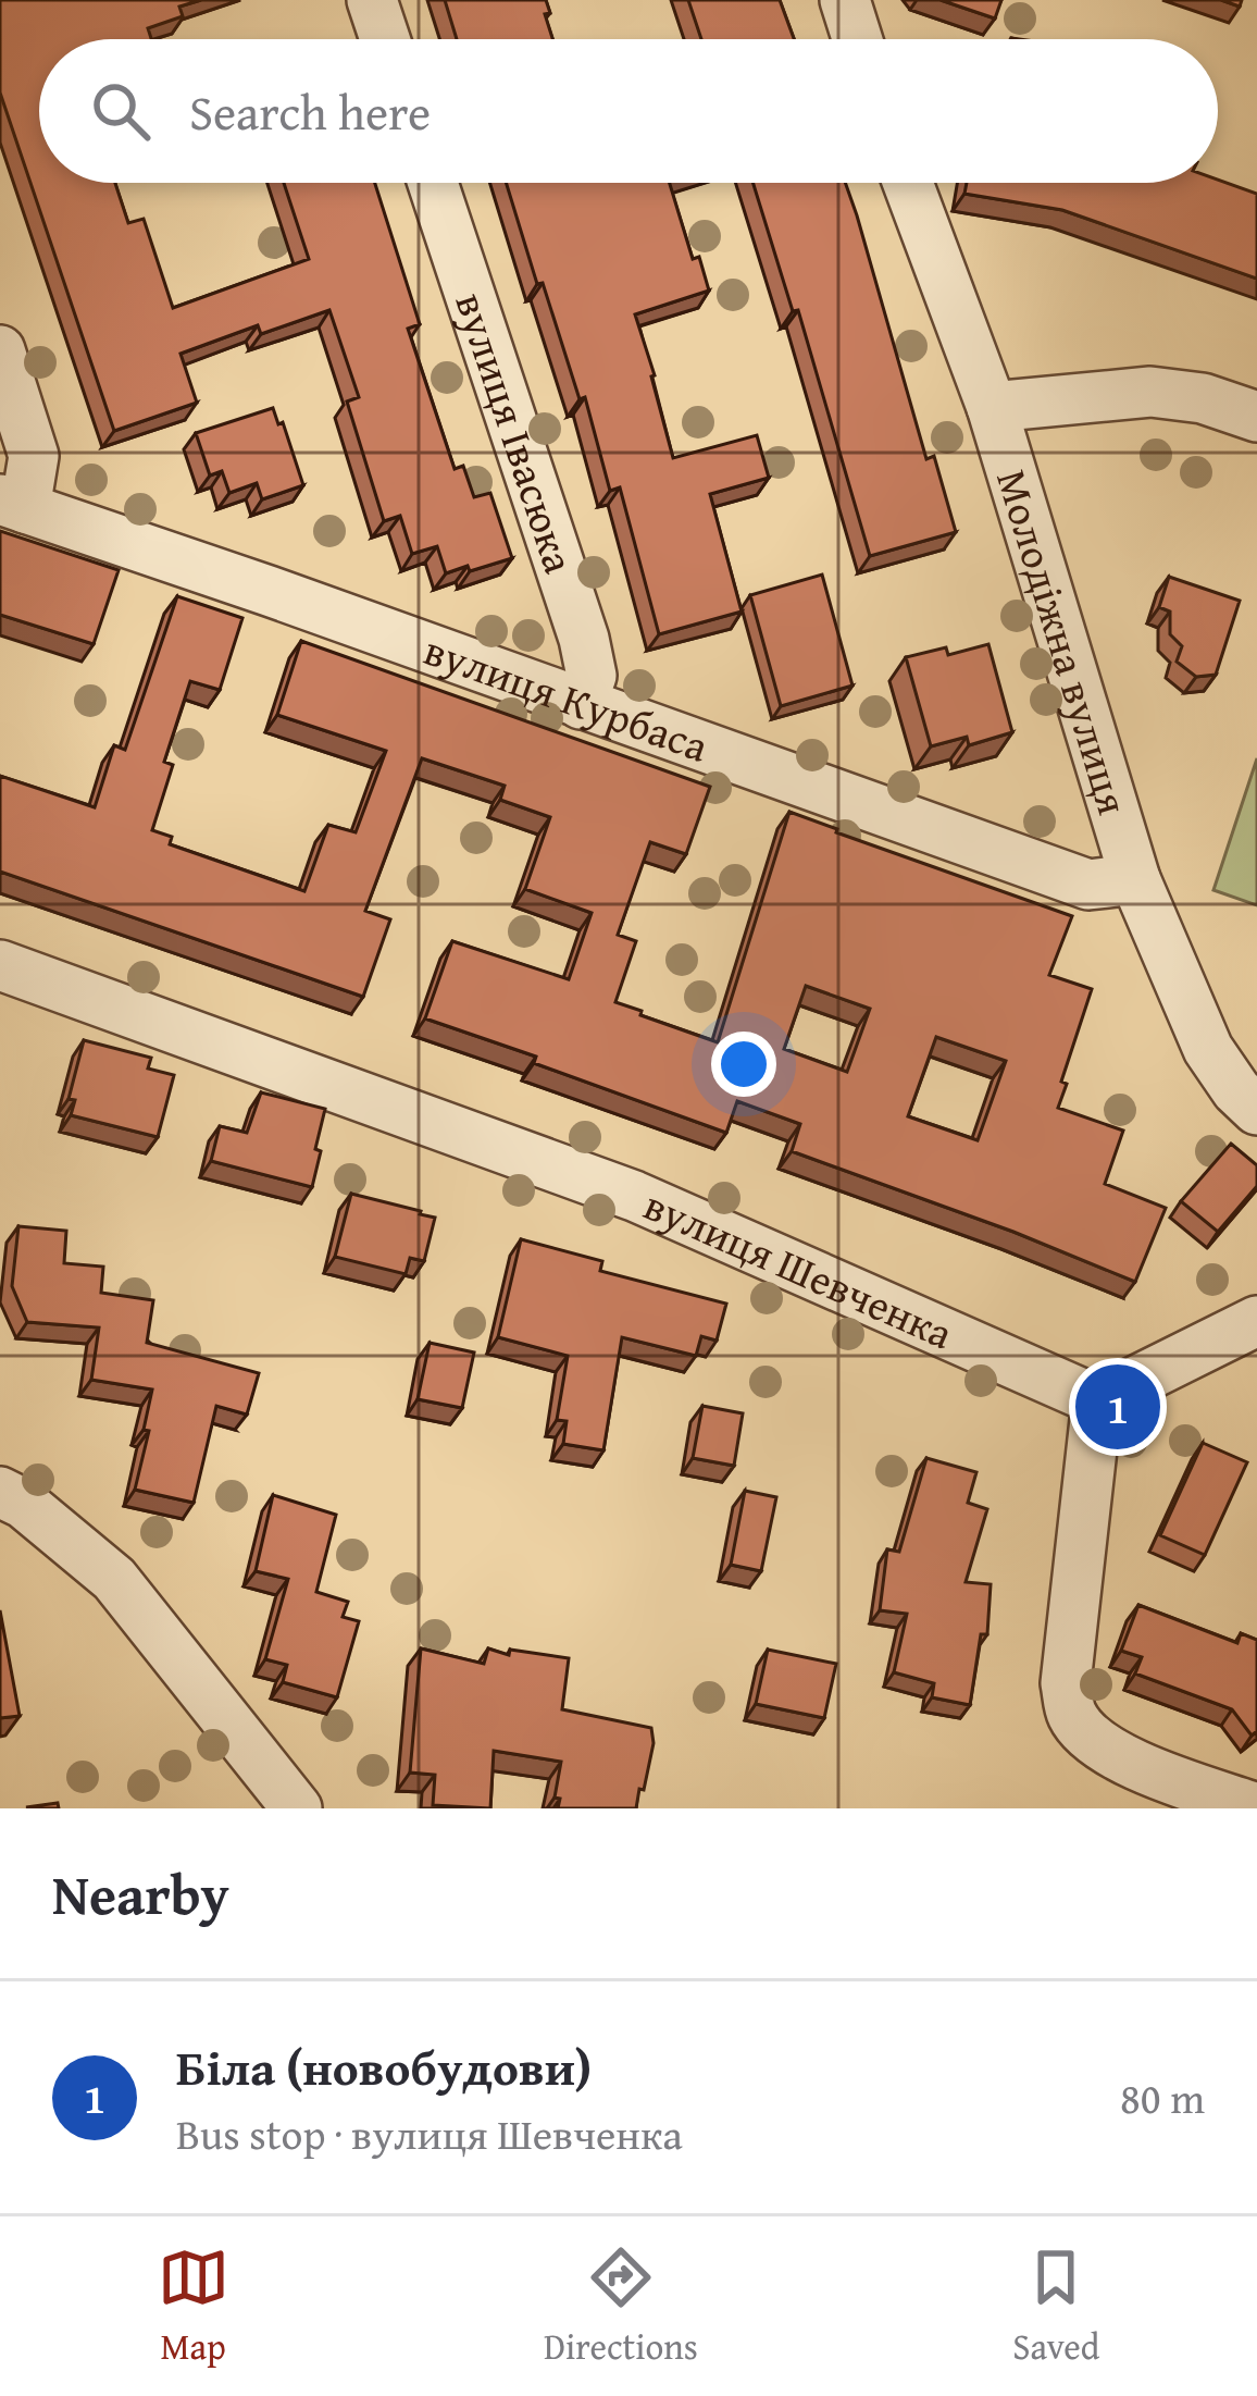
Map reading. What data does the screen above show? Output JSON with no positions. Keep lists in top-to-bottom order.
{
  "streets": {
    "street": [
      "вулиця Івасюка",
      "Молодіжна вулиця",
      "вулиця Курбаса",
      "вулиця Шевченка"
    ]
  },
  "crossings": [
    ["вулиця Івасюка", "вулиця Курбаса"],
    ["Молодіжна вулиця", "вулиця Курбаса"]
  ],
  "page": {
    "search": "Search here",
    "pins": "1",
    "heading": "Nearby",
    "list": [
      {
        "mark": "1",
        "name": "Біла (новобудови)",
        "note": "Bus stop · вулиця Шевченка",
        "value": "80 m"
      }
    ],
    "nav": ["Map", "Directions", "Saved"]
  }
}
